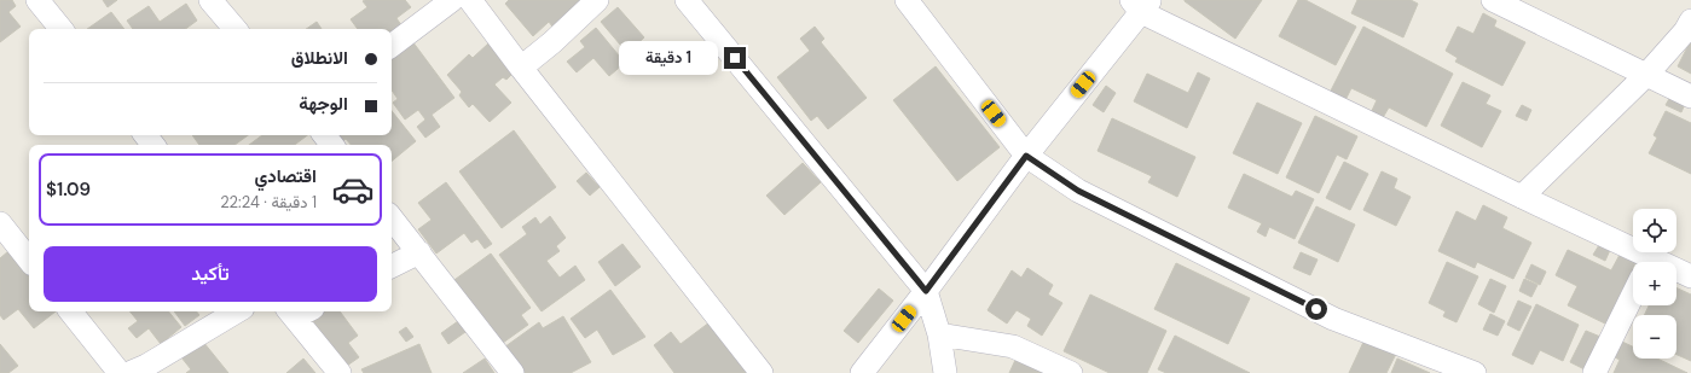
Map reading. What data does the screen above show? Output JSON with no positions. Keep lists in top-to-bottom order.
{
  "page": {
    "banner": ["الانطلاق", "الوجهة"],
    "bubble": "1 دقيقة",
    "list": [
      {
        "name": "اقتصادي",
        "note": "1 دقيقة · 22:24",
        "value": "$1.09"
      }
    ],
    "map_buttons": ["+", "−"],
    "buttons": "تأكيد"
  }
}
